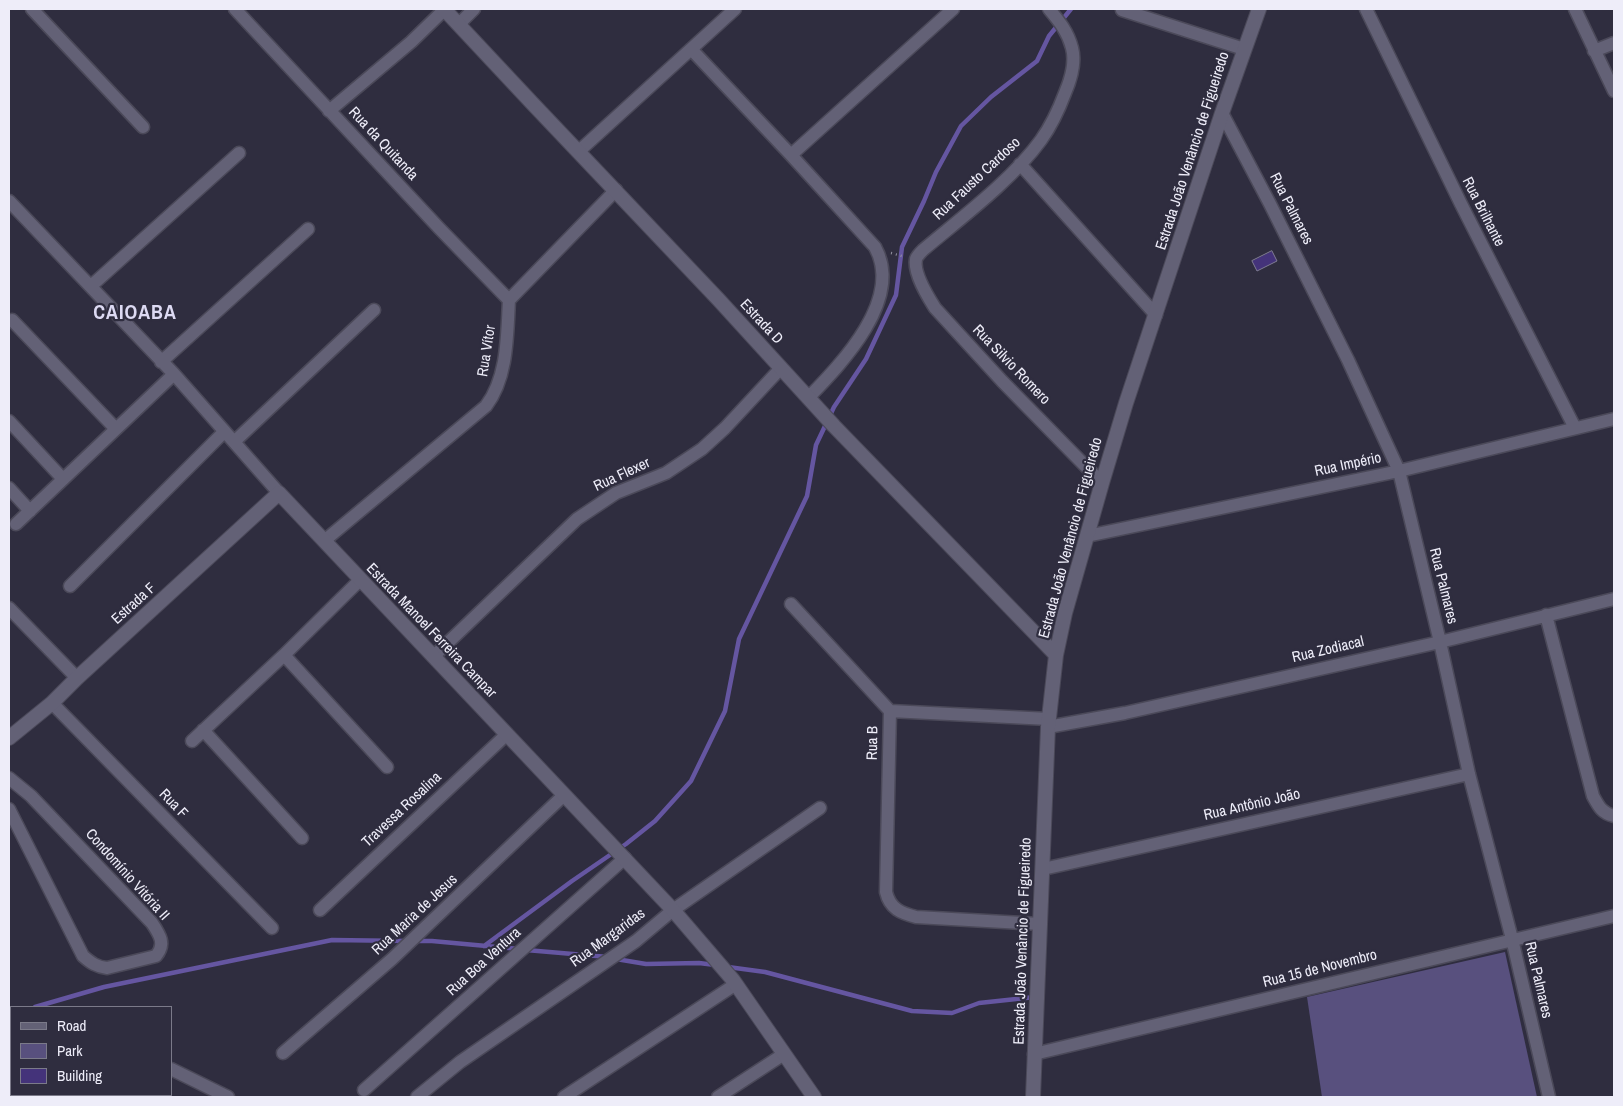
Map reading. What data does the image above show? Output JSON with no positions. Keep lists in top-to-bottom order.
{
  "streets": {
    "street": [
      "Rua da Quitanda",
      "Estrada João Venâncio de Figueiredo",
      "Rua Fausto Cardoso",
      "Rua Palmares",
      "Rua Brilhante",
      "Estrada D",
      "Rua Vítor",
      "Rua Silvio Romero",
      "Rua Império",
      "Rua Flexer",
      "Estrada F",
      "Estrada Manoel Ferreira Campar",
      "Rua Zodiacal",
      "Rua B",
      "Rua F",
      "Rua Antônio João",
      "Travessa Rosalina",
      "Condomínio Vitória II",
      "Rua Maria de Jesus",
      "Rua Margaridas",
      "Rua Boa Ventura",
      "Rua 15 de Novembro"
    ]
  },
  "crossings": [
    ["Rua da Quitanda", "Rua Vítor"],
    ["Estrada João Venâncio de Figueiredo", "Rua Palmares"],
    ["Estrada João Venâncio de Figueiredo", "Estrada D"],
    ["Estrada João Venâncio de Figueiredo", "Rua Silvio Romero"],
    ["Estrada João Venâncio de Figueiredo", "Rua Império"],
    ["Estrada João Venâncio de Figueiredo", "Rua Zodiacal"],
    ["Estrada João Venâncio de Figueiredo", "Rua B"],
    ["Estrada João Venâncio de Figueiredo", "Rua Antônio João"],
    ["Estrada João Venâncio de Figueiredo", "Rua 15 de Novembro"],
    ["Rua Fausto Cardoso", "Rua Silvio Romero"],
    ["Rua Palmares", "Rua Império"],
    ["Rua Palmares", "Rua Zodiacal"],
    ["Rua Palmares", "Rua Antônio João"],
    ["Rua Palmares", "Rua 15 de Novembro"],
    ["Rua Brilhante", "Rua Império"],
    ["Estrada D", "Rua Flexer"],
    ["Rua Vítor", "Estrada Manoel Ferreira Campar"],
    ["Rua Flexer", "Estrada Manoel Ferreira Campar"],
    ["Estrada F", "Estrada Manoel Ferreira Campar"],
    ["Estrada F", "Rua F"],
    ["Estrada Manoel Ferreira Campar", "Travessa Rosalina"],
    ["Estrada Manoel Ferreira Campar", "Rua Maria de Jesus"],
    ["Estrada Manoel Ferreira Campar", "Rua Margaridas"],
    ["Estrada Manoel Ferreira Campar", "Rua Boa Ventura"],
    ["Rua Zodiacal", "Rua B"]
  ],
  "districts": ["CAIOABA"],
  "legend": ["Road", "Park", "Building"]
}
